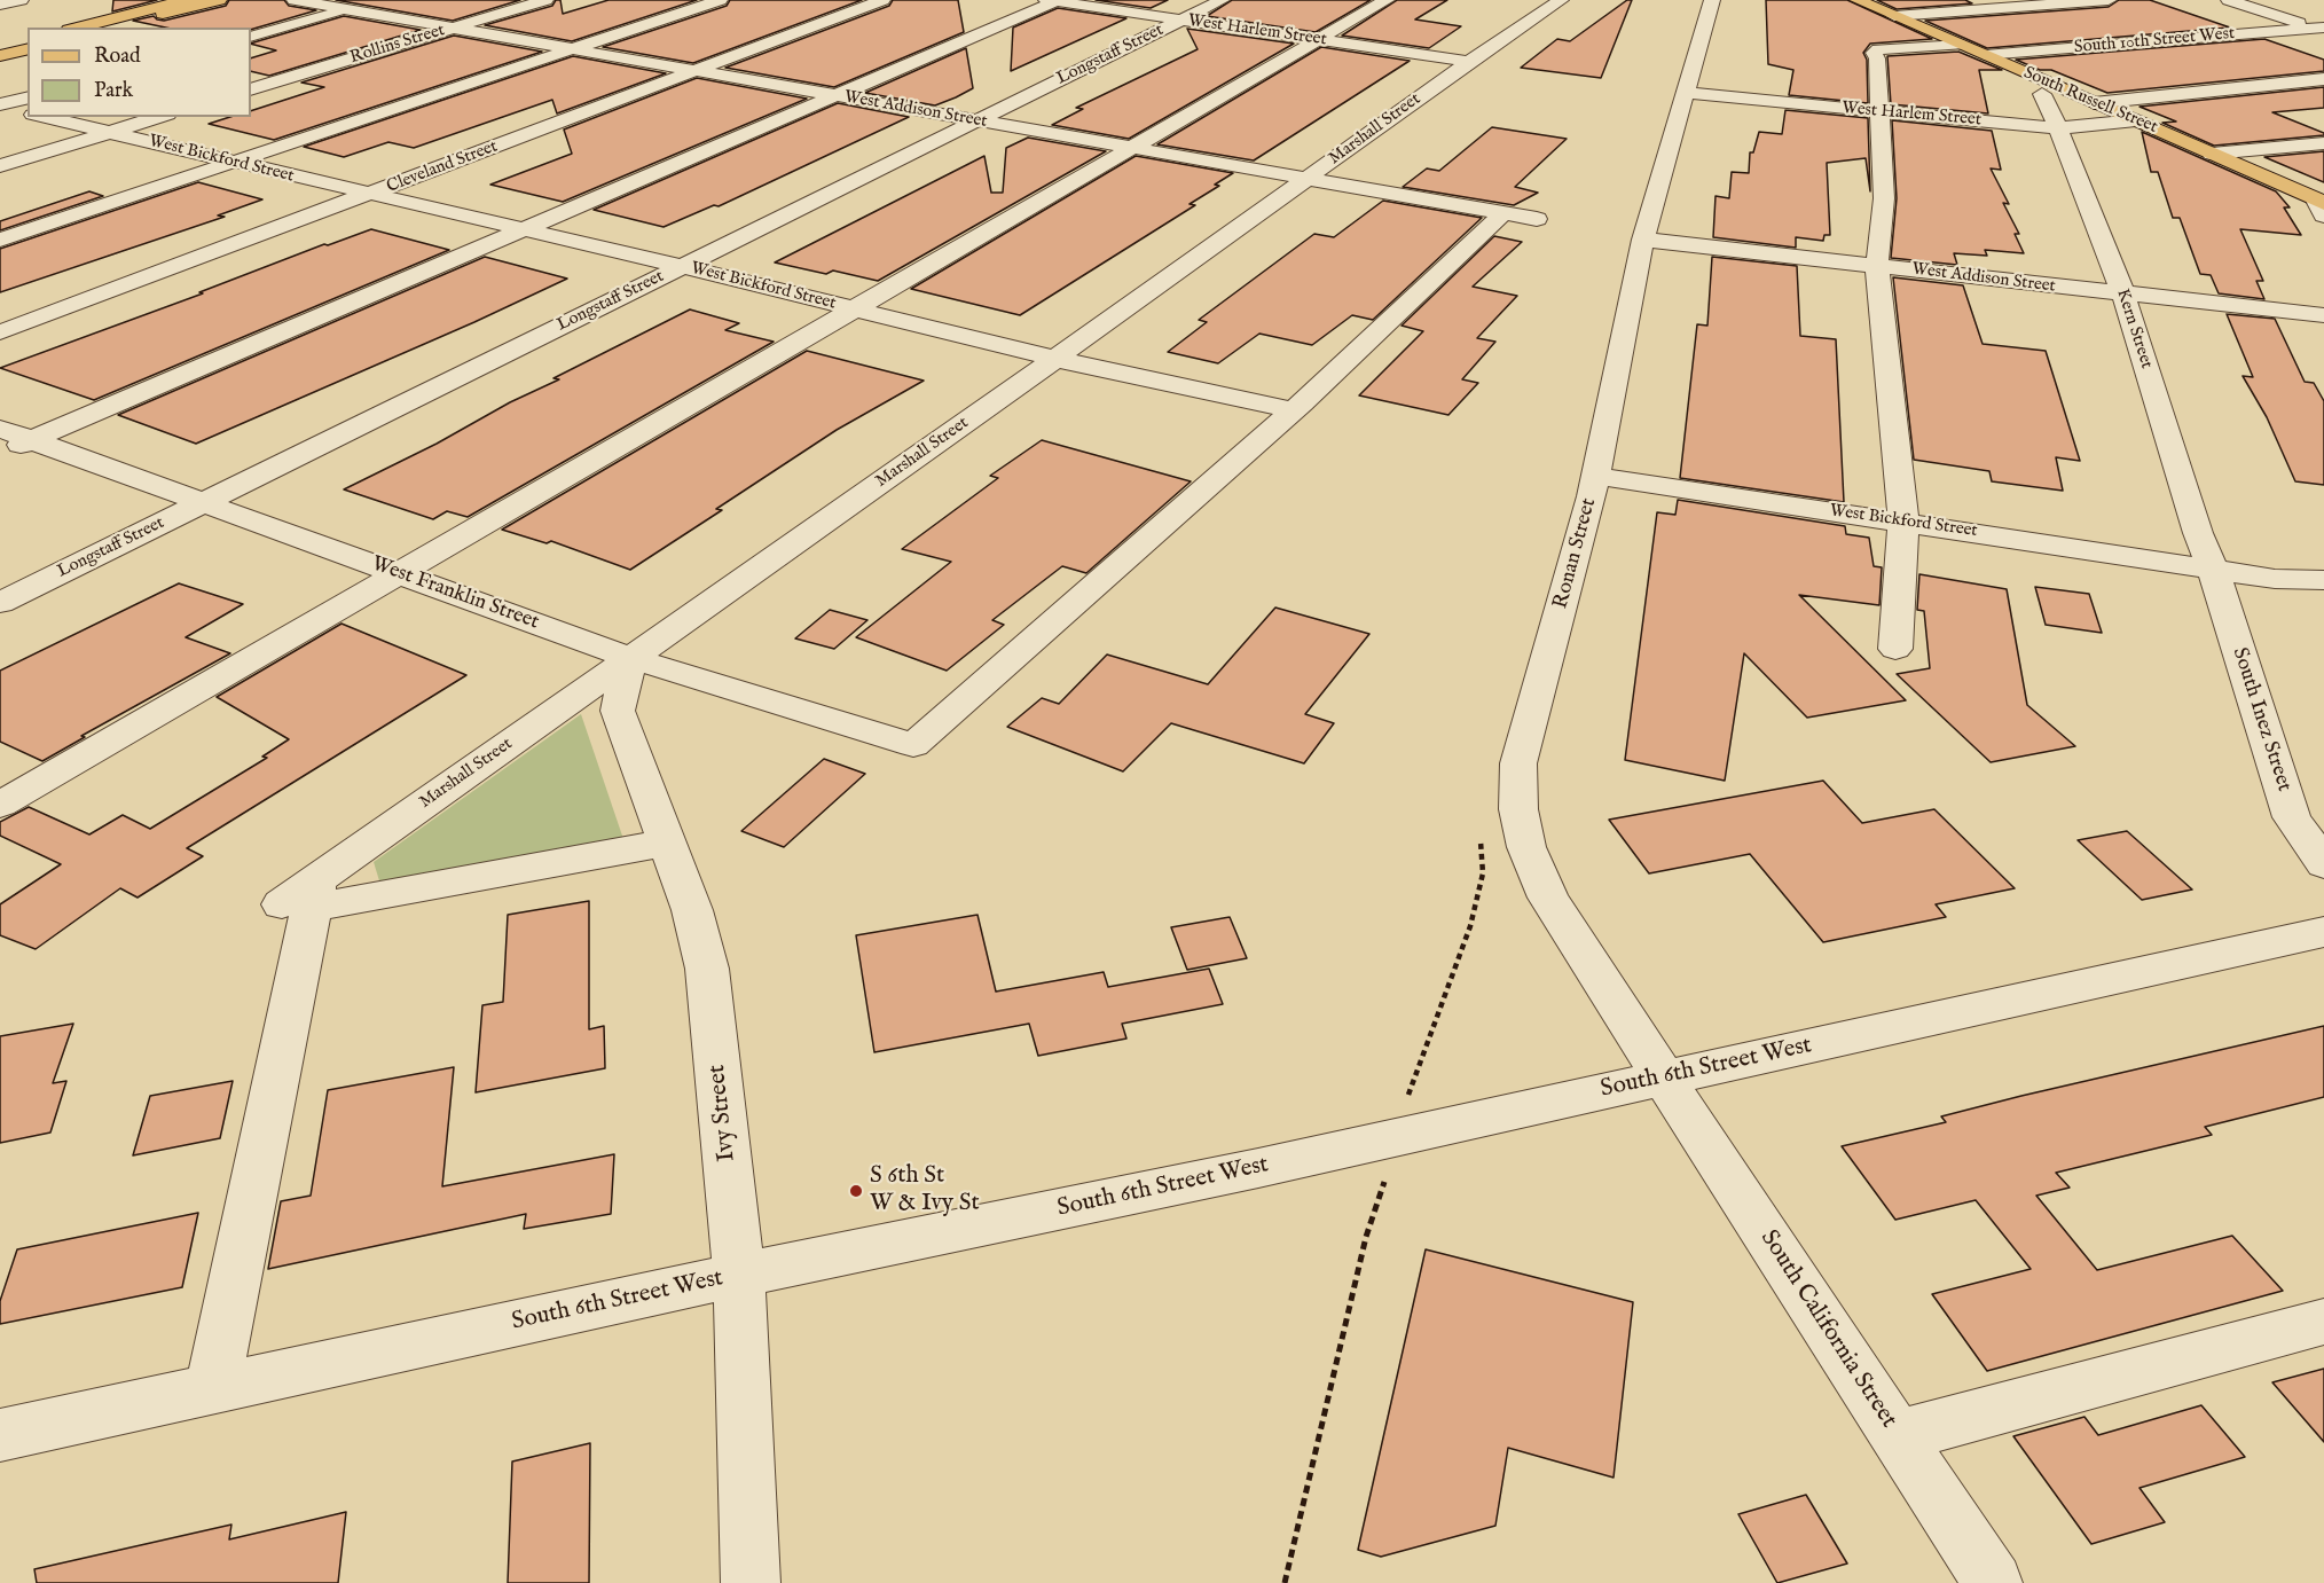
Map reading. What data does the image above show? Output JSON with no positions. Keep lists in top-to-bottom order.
{
  "streets": {
    "main road": ["South Russell Street"],
    "street": [
      "West Harlem Street",
      "South 10th Street West",
      "Rollins Street",
      "Longstaff Street",
      "West Addison Street",
      "Marshall Street",
      "West Bickford Street",
      "Cleveland Street",
      "Kern Street",
      "Ronan Street",
      "West Franklin Street",
      "South Inez Street",
      "South 6th Street West",
      "Ivy Street",
      "South California Street"
    ]
  },
  "crossings": [
    ["West Harlem Street", "Longstaff Street"],
    ["West Harlem Street", "South Russell Street"],
    ["West Harlem Street", "Marshall Street"],
    ["West Harlem Street", "Kern Street"],
    ["West Harlem Street", "Ronan Street"],
    ["South 10th Street West", "South Russell Street"],
    ["Rollins Street", "West Addison Street"],
    ["Longstaff Street", "West Addison Street"],
    ["Longstaff Street", "West Bickford Street"],
    ["Longstaff Street", "West Franklin Street"],
    ["West Addison Street", "Marshall Street"],
    ["West Addison Street", "Cleveland Street"],
    ["West Addison Street", "Kern Street"],
    ["West Addison Street", "Ronan Street"],
    ["Marshall Street", "West Bickford Street"],
    ["Marshall Street", "West Franklin Street"],
    ["Marshall Street", "Ivy Street"],
    ["West Bickford Street", "Cleveland Street"],
    ["West Bickford Street", "Kern Street"],
    ["West Bickford Street", "Ronan Street"],
    ["West Bickford Street", "West Franklin Street"],
    ["West Bickford Street", "South Inez Street"],
    ["Kern Street", "South Inez Street"],
    ["Ronan Street", "South 6th Street West"],
    ["Ronan Street", "South California Street"],
    ["West Franklin Street", "Ivy Street"],
    ["South 6th Street West", "Ivy Street"],
    ["South 6th Street West", "South California Street"]
  ],
  "places": ["S 6th St W & Ivy St"],
  "legend": ["Road", "Park"]
}
